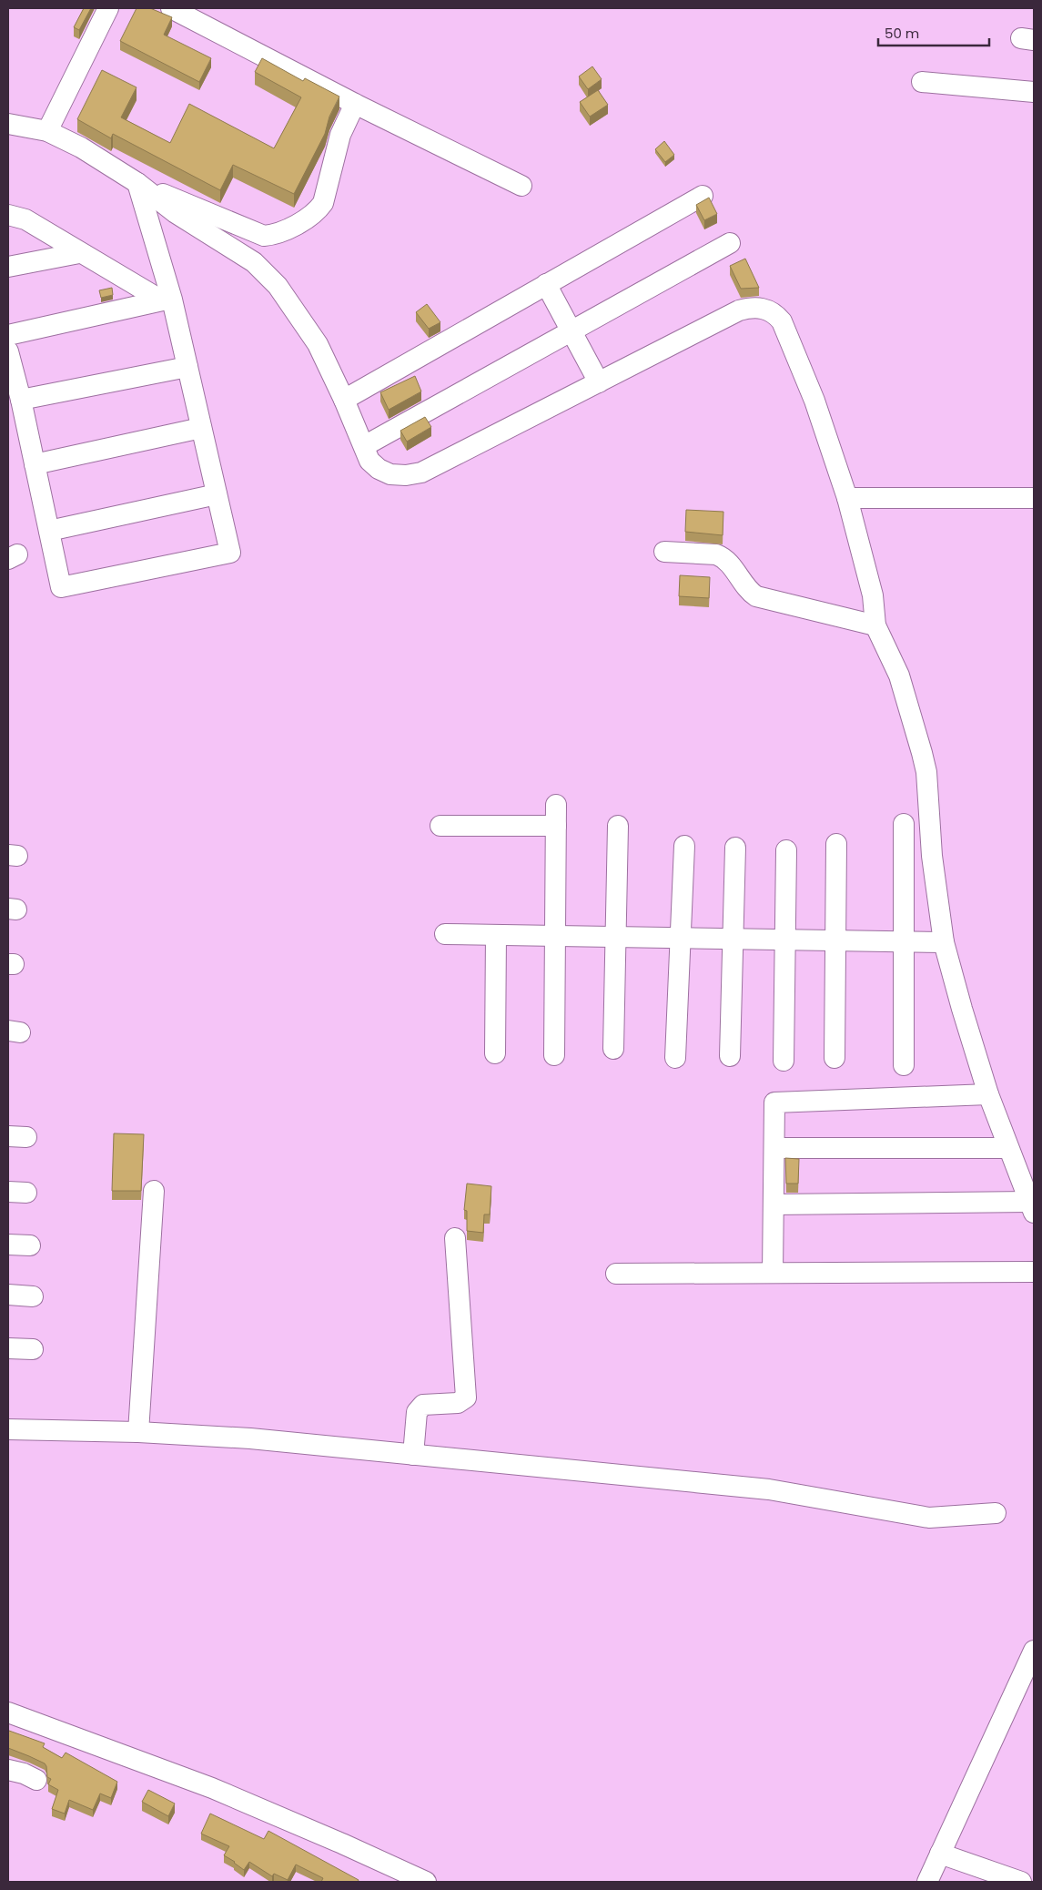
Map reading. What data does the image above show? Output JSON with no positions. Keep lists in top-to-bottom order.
{
  "scale_bar": "50 m"
}
